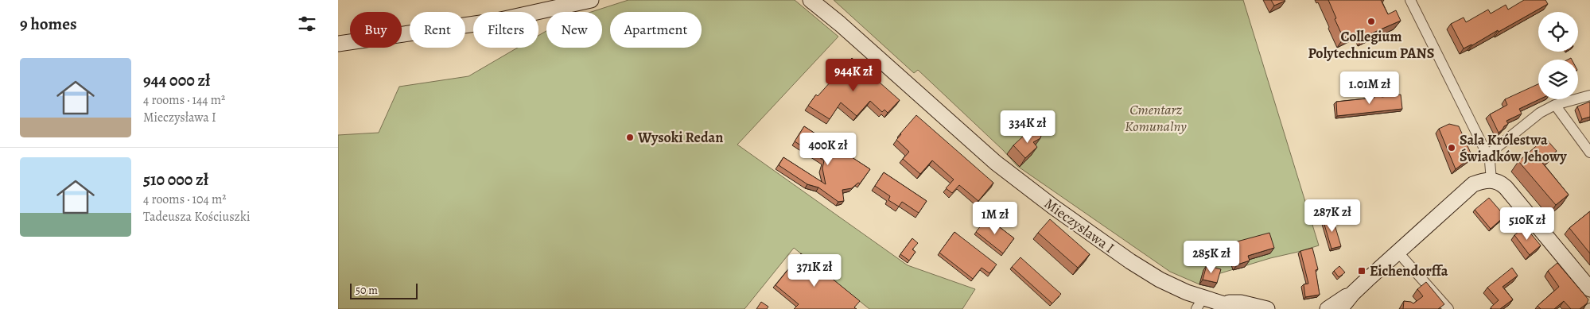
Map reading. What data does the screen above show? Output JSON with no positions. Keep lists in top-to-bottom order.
{
  "streets": {
    "main road": ["Mieczysława I"]
  },
  "parks": ["Cmentarz Komunalny"],
  "places": {
    "other": ["Collegium Polytechnicum PANS", "Wysoki Redan", "Sala Królestwa Świadków Jehowy"],
    "transit": ["Eichendorffa"]
  },
  "scale_bar": "50 m",
  "page": {
    "heading": "9 homes",
    "chip": [
      "Buy",
      "Rent",
      "Filters",
      "New",
      "Apartment"
    ],
    "list": [
      {
        "name": "944 000 zł",
        "note": "4 rooms · 144 m² · Mieczysława I"
      },
      {
        "name": "510 000 zł",
        "note": "4 rooms · 104 m² · Tadeusza Kościuszki"
      }
    ],
    "price": [
      "944K zł",
      "1.01M zł",
      "334K zł",
      "400K zł",
      "287K zł",
      "1M zł",
      "510K zł",
      "285K zł",
      "371K zł"
    ],
    "scale": "50 m"
  }
}
